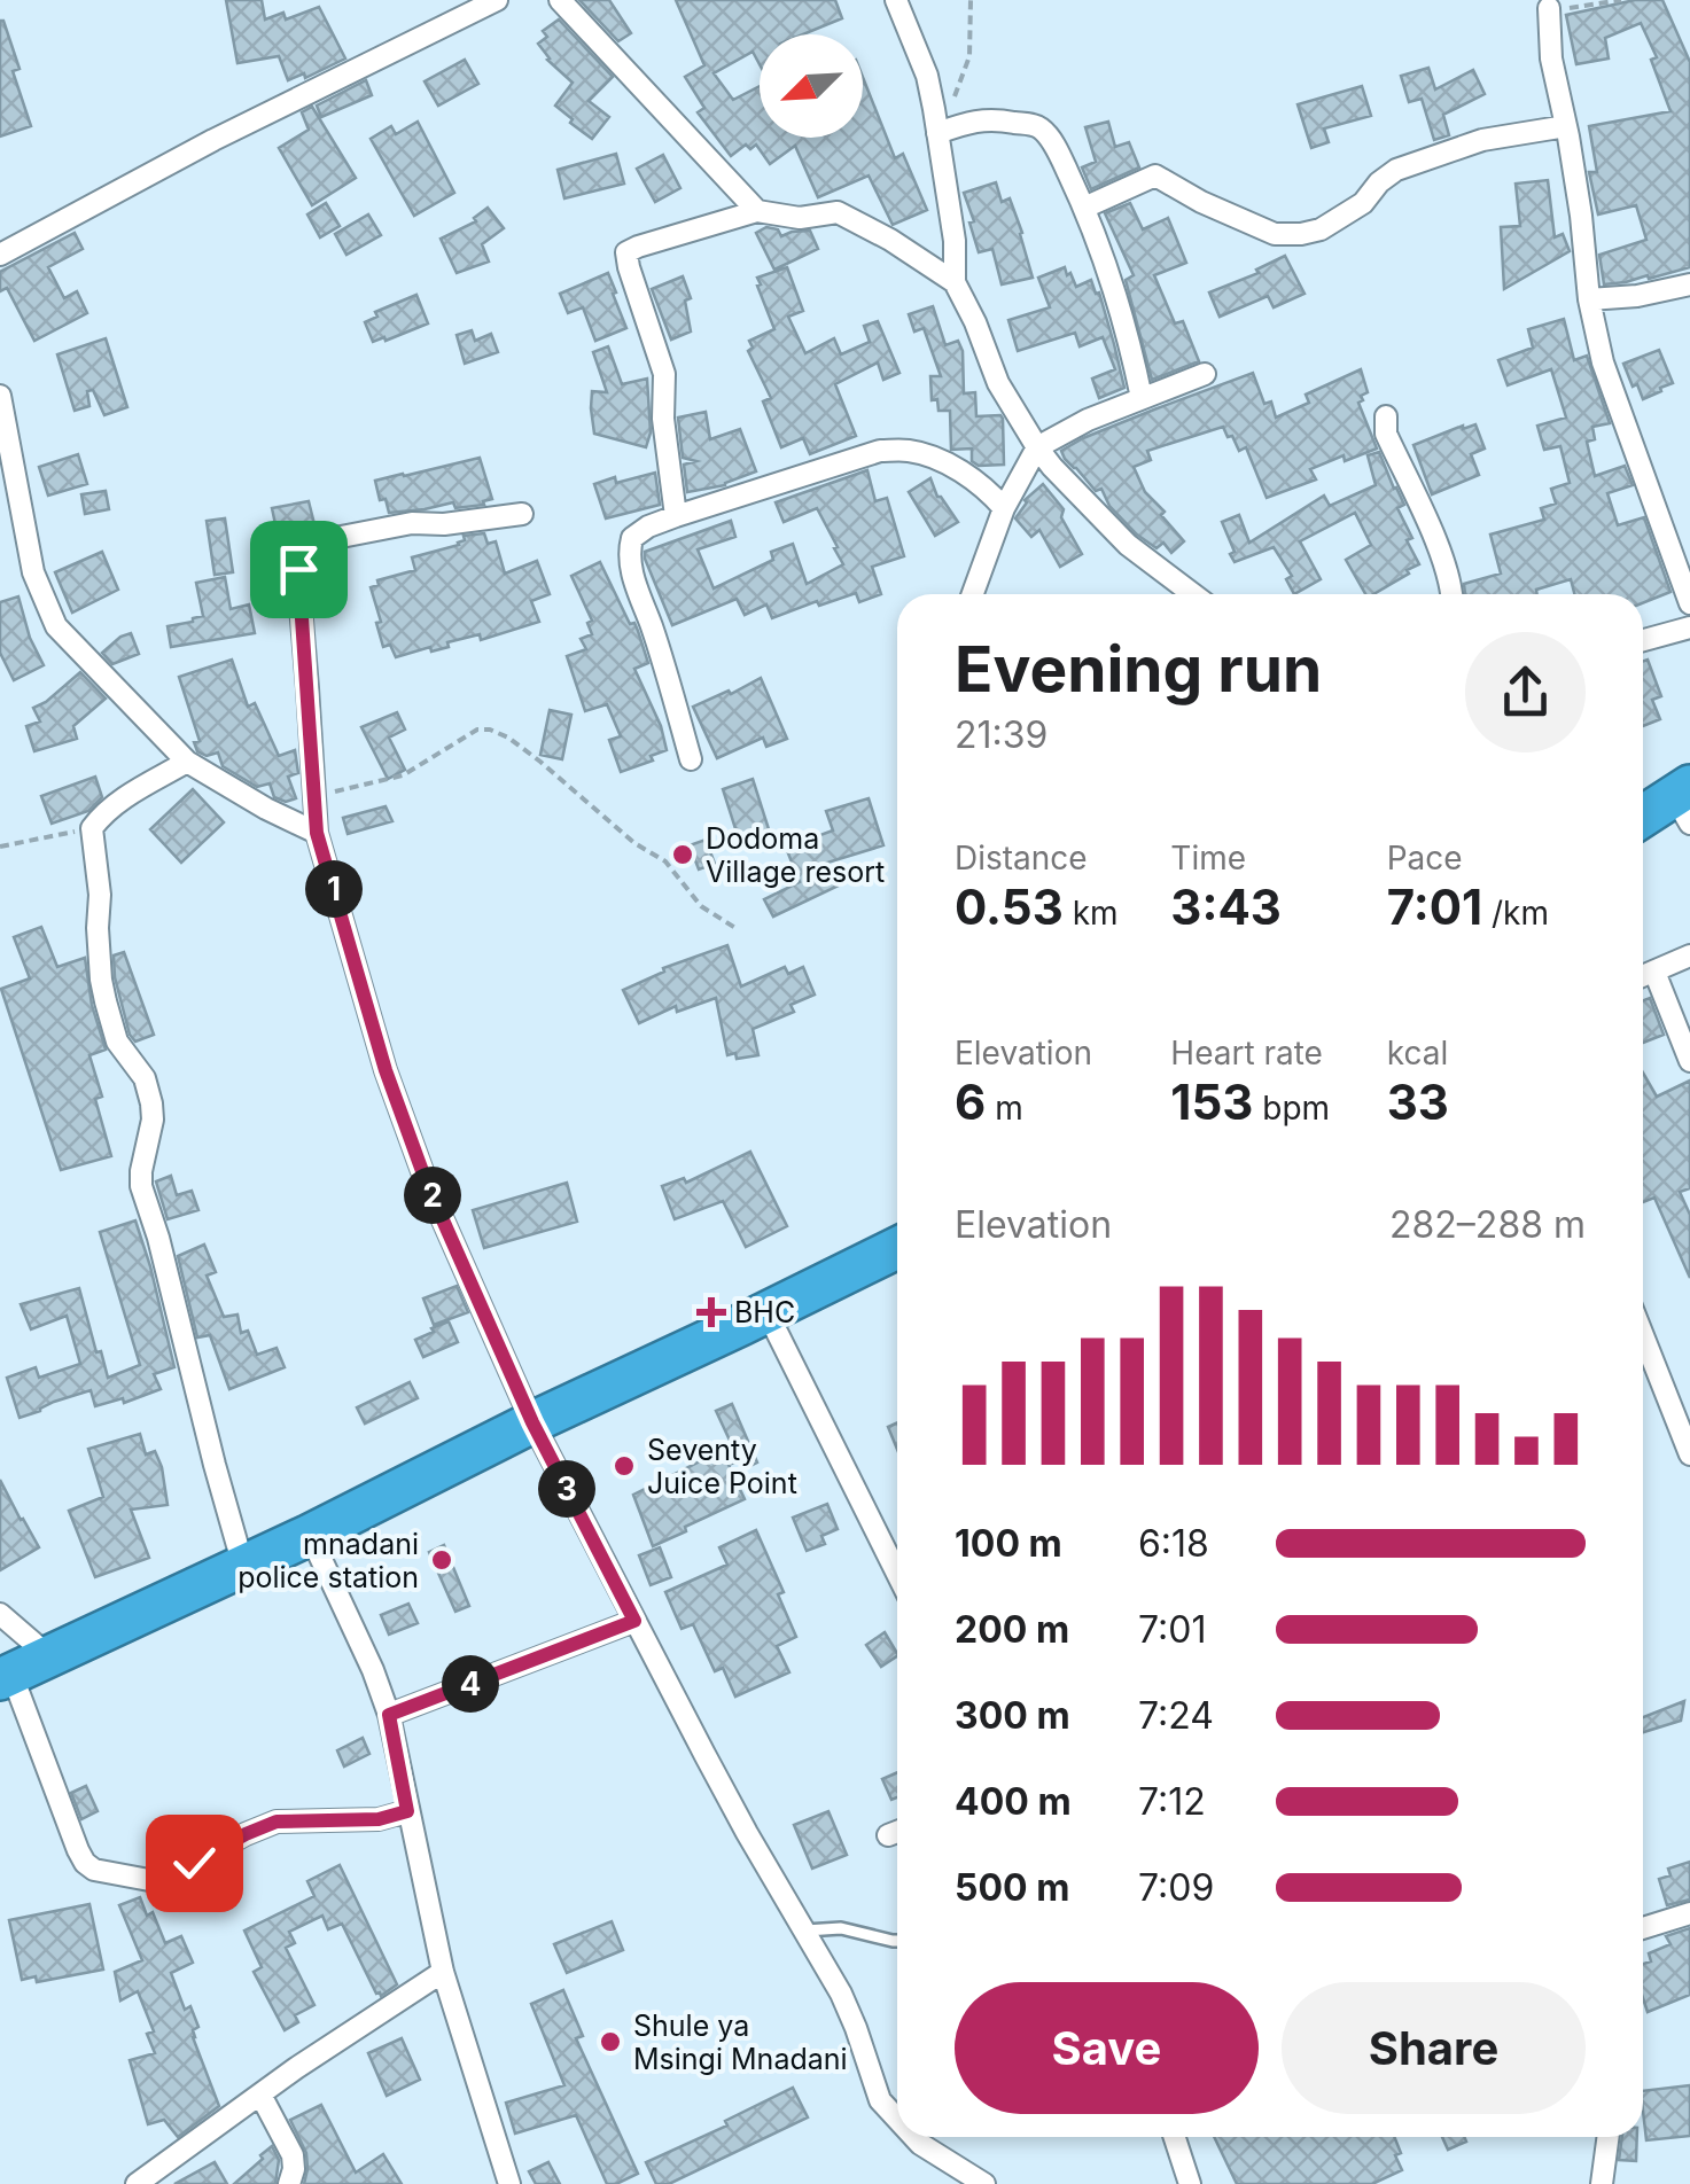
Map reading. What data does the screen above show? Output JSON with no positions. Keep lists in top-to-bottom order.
{
  "places": {
    "other": [
      "Dodoma Village resort",
      "Seventy Juice Point",
      "mnadani police station",
      "Shule ya Msingi Mnadani"
    ],
    "health": ["BHC"]
  },
  "north": "bottom left",
  "page": {
    "heading": ["Evening run", "21:39"],
    "stats": [
      ["Distance", "0.53 km"],
      ["Time", "3:43"],
      ["Pace", "7:01 /km"],
      ["Elevation", "6 m"],
      ["Heart rate", "153 bpm"],
      ["kcal", "33"]
    ],
    "pins": [
      "1",
      "2",
      "3",
      "4"
    ],
    "chart": ["Elevation", "282–288 m"],
    "list": [
      {
        "name": "100 m",
        "note": "6:18"
      },
      {
        "name": "200 m",
        "note": "7:01"
      },
      {
        "name": "300 m",
        "note": "7:24"
      },
      {
        "name": "400 m",
        "note": "7:12"
      },
      {
        "name": "500 m",
        "note": "7:09"
      }
    ],
    "buttons": ["Save", "Share"]
  }
}
